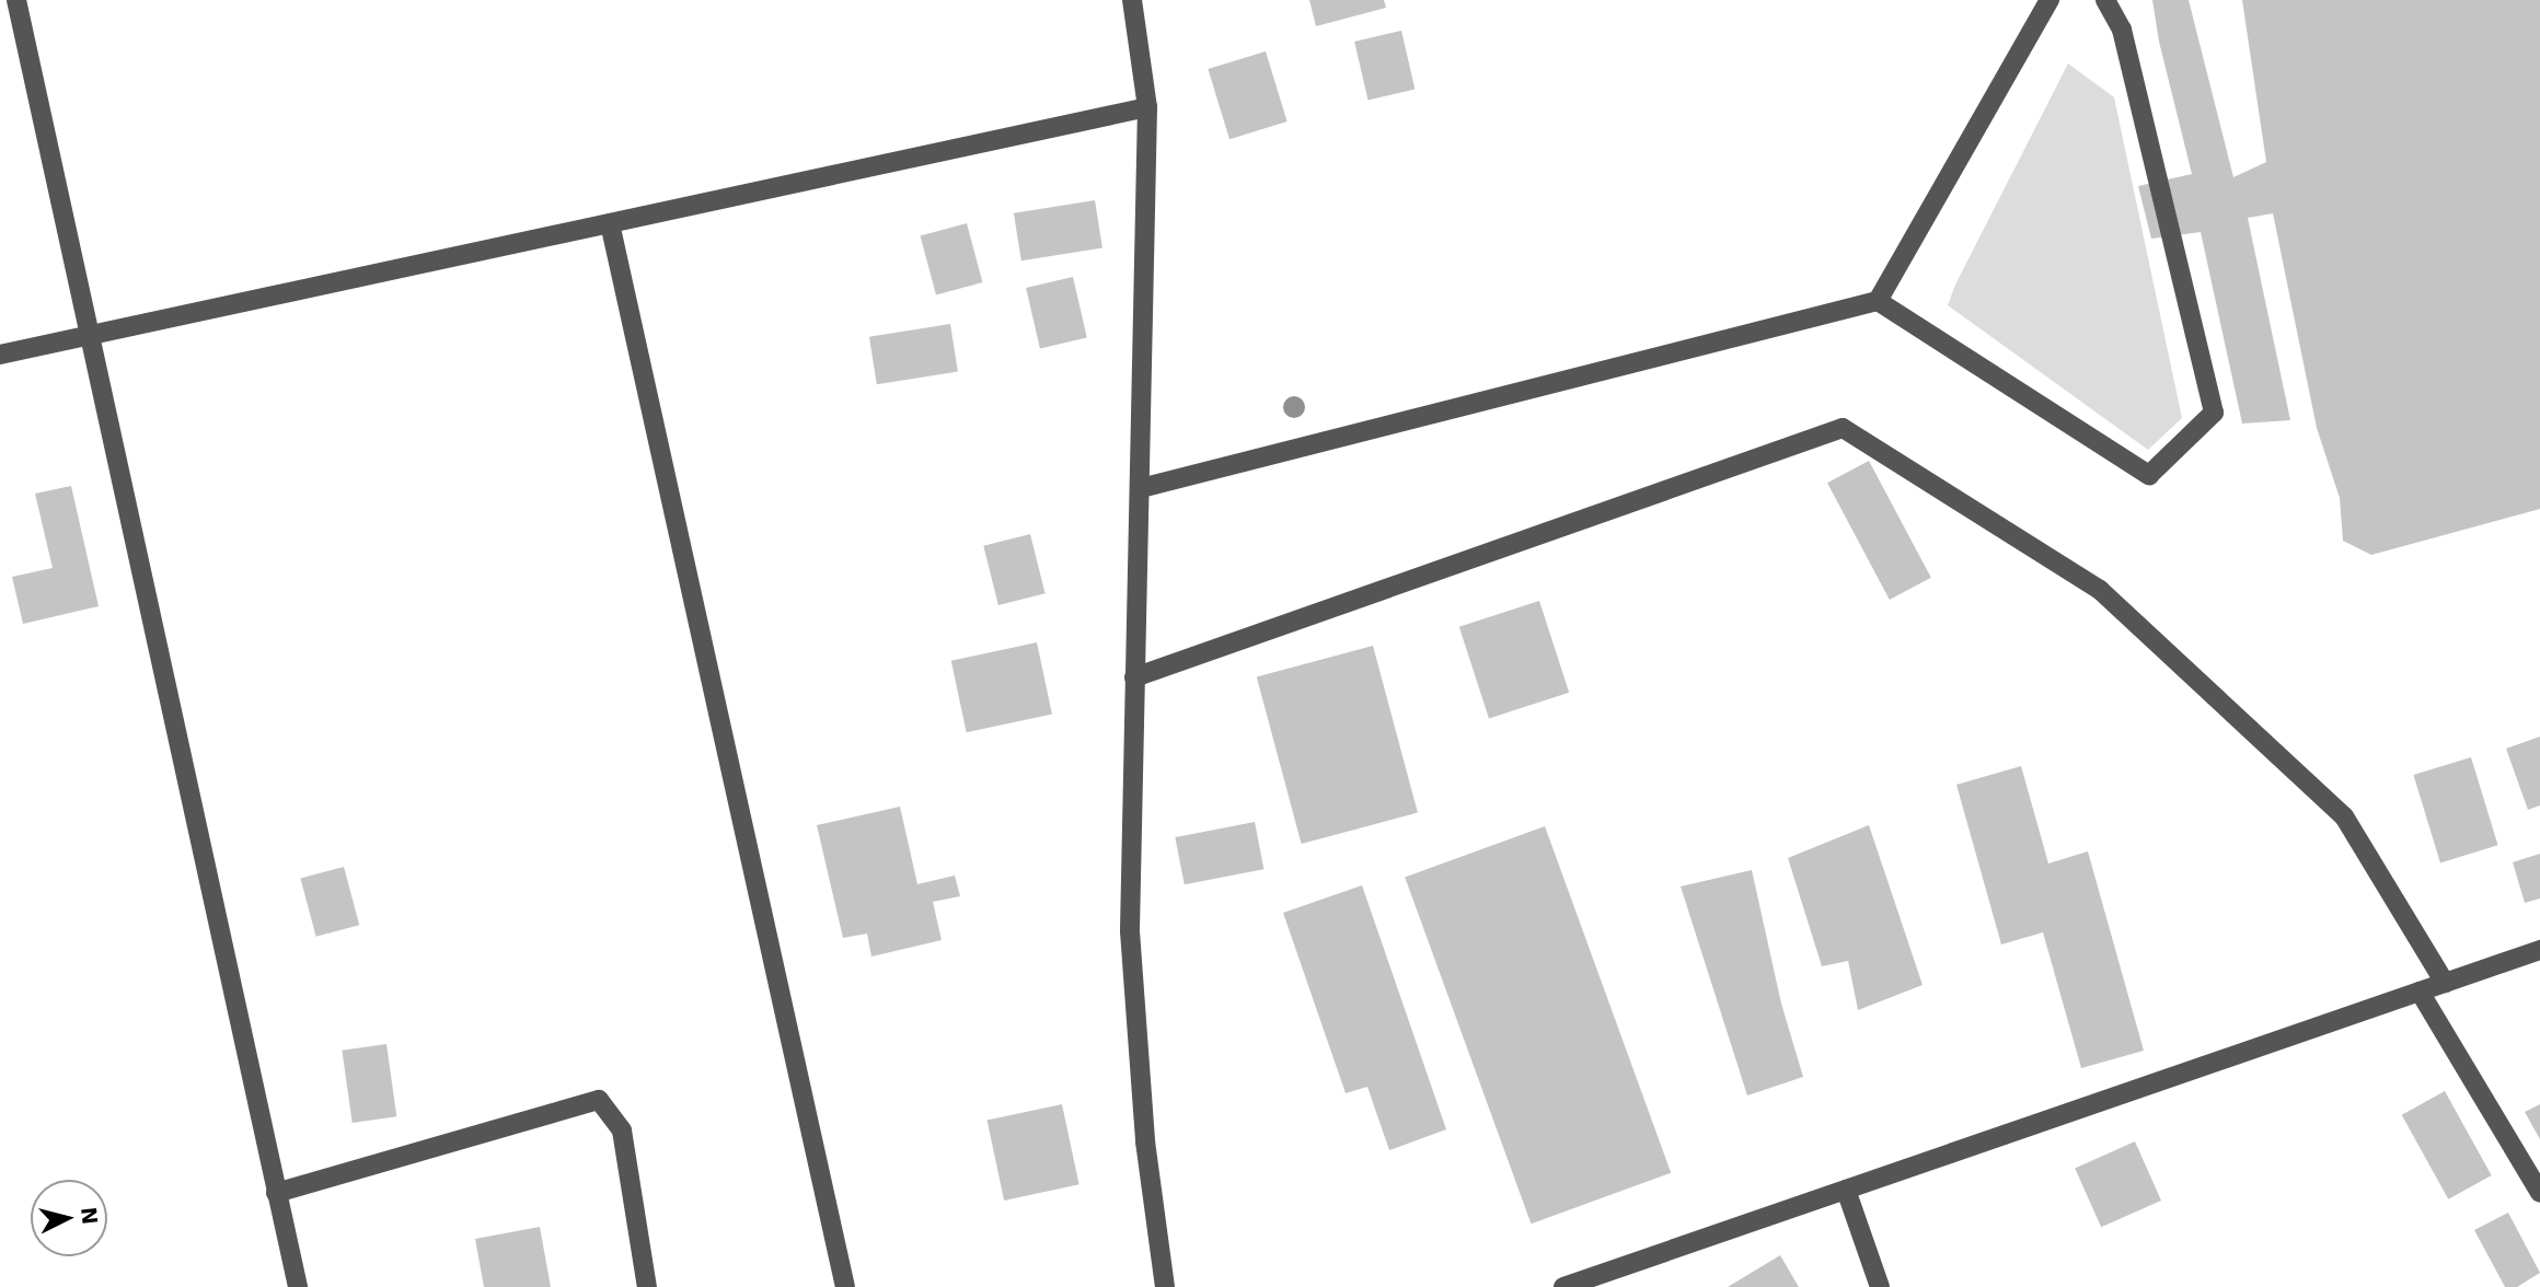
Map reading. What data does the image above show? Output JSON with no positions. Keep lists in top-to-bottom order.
{
  "north": "right"
}
